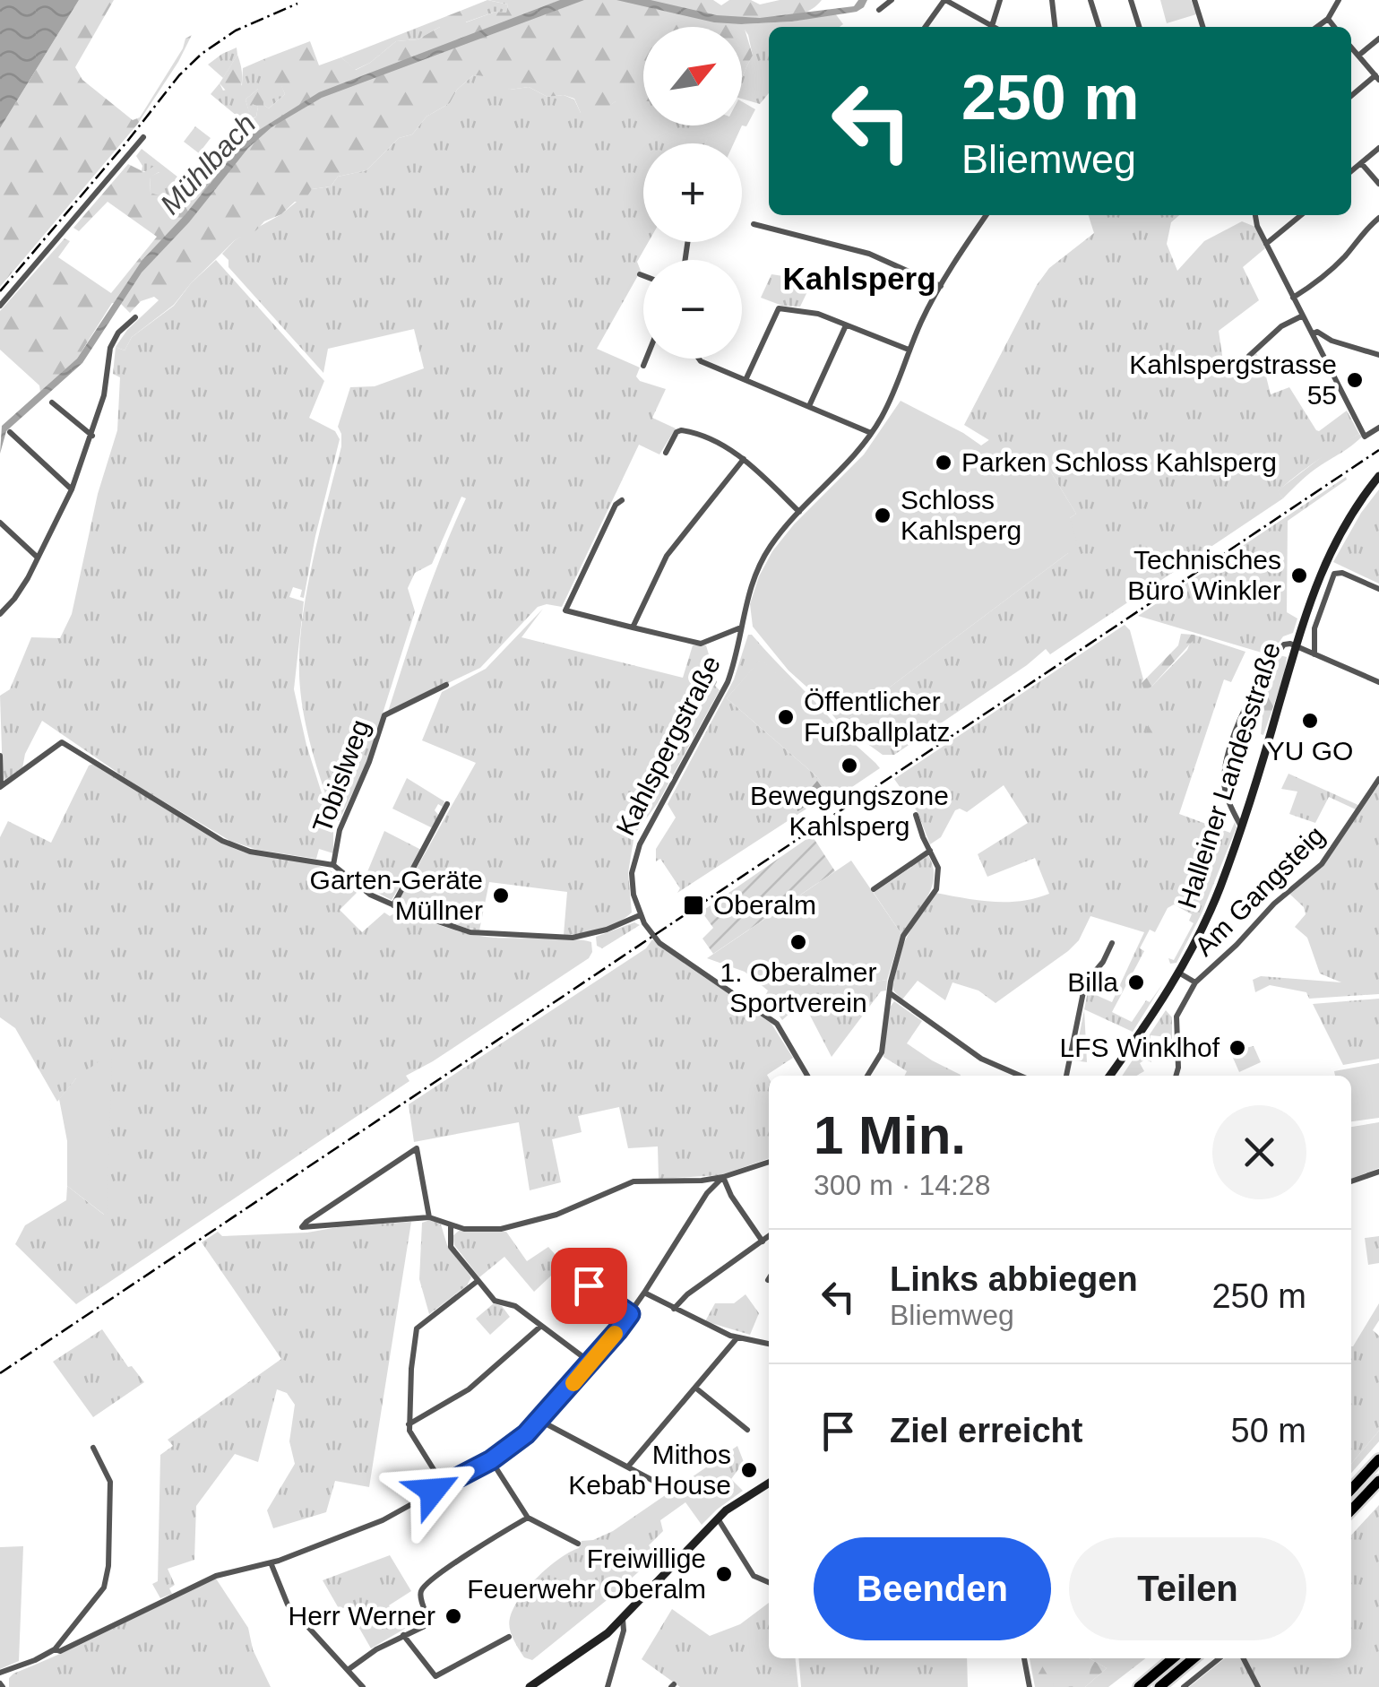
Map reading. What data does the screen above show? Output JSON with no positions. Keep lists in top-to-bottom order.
{
  "streets": {
    "main road": ["Halleiner Landesstraße"],
    "street": ["Kahlspergstraße", "Tobislweg", "Am Gangsteig"]
  },
  "districts": ["Kahlsperg"],
  "water": ["Mühlbach"],
  "places": {
    "other": [
      "Kahlspergstrasse 55",
      "Parken Schloss Kahlsperg",
      "Schloss Kahlsperg",
      "Technisches Büro Winkler",
      "Öffentlicher Fußballplatz",
      "YU GO",
      "Bewegungszone Kahlsperg",
      "Garten-Geräte Müllner",
      "1. Oberalmer Sportverein",
      "Billa",
      "LFS Winklhof",
      "Mithos Kebab House",
      "Freiwillige Feuerwehr Oberalm",
      "Herr Werner"
    ],
    "transit": ["Oberalm"]
  },
  "north": "top right",
  "page": {
    "map_buttons": ["+", "−"],
    "turn": ["250 m", "Bliemweg"],
    "heading": ["1 Min.", "300 m · 14:28"],
    "list": [
      {
        "name": "Links abbiegen",
        "note": "Bliemweg",
        "value": "250 m"
      },
      {
        "name": "Ziel erreicht",
        "value": "50 m"
      }
    ],
    "buttons": ["Beenden", "Teilen"]
  }
}
